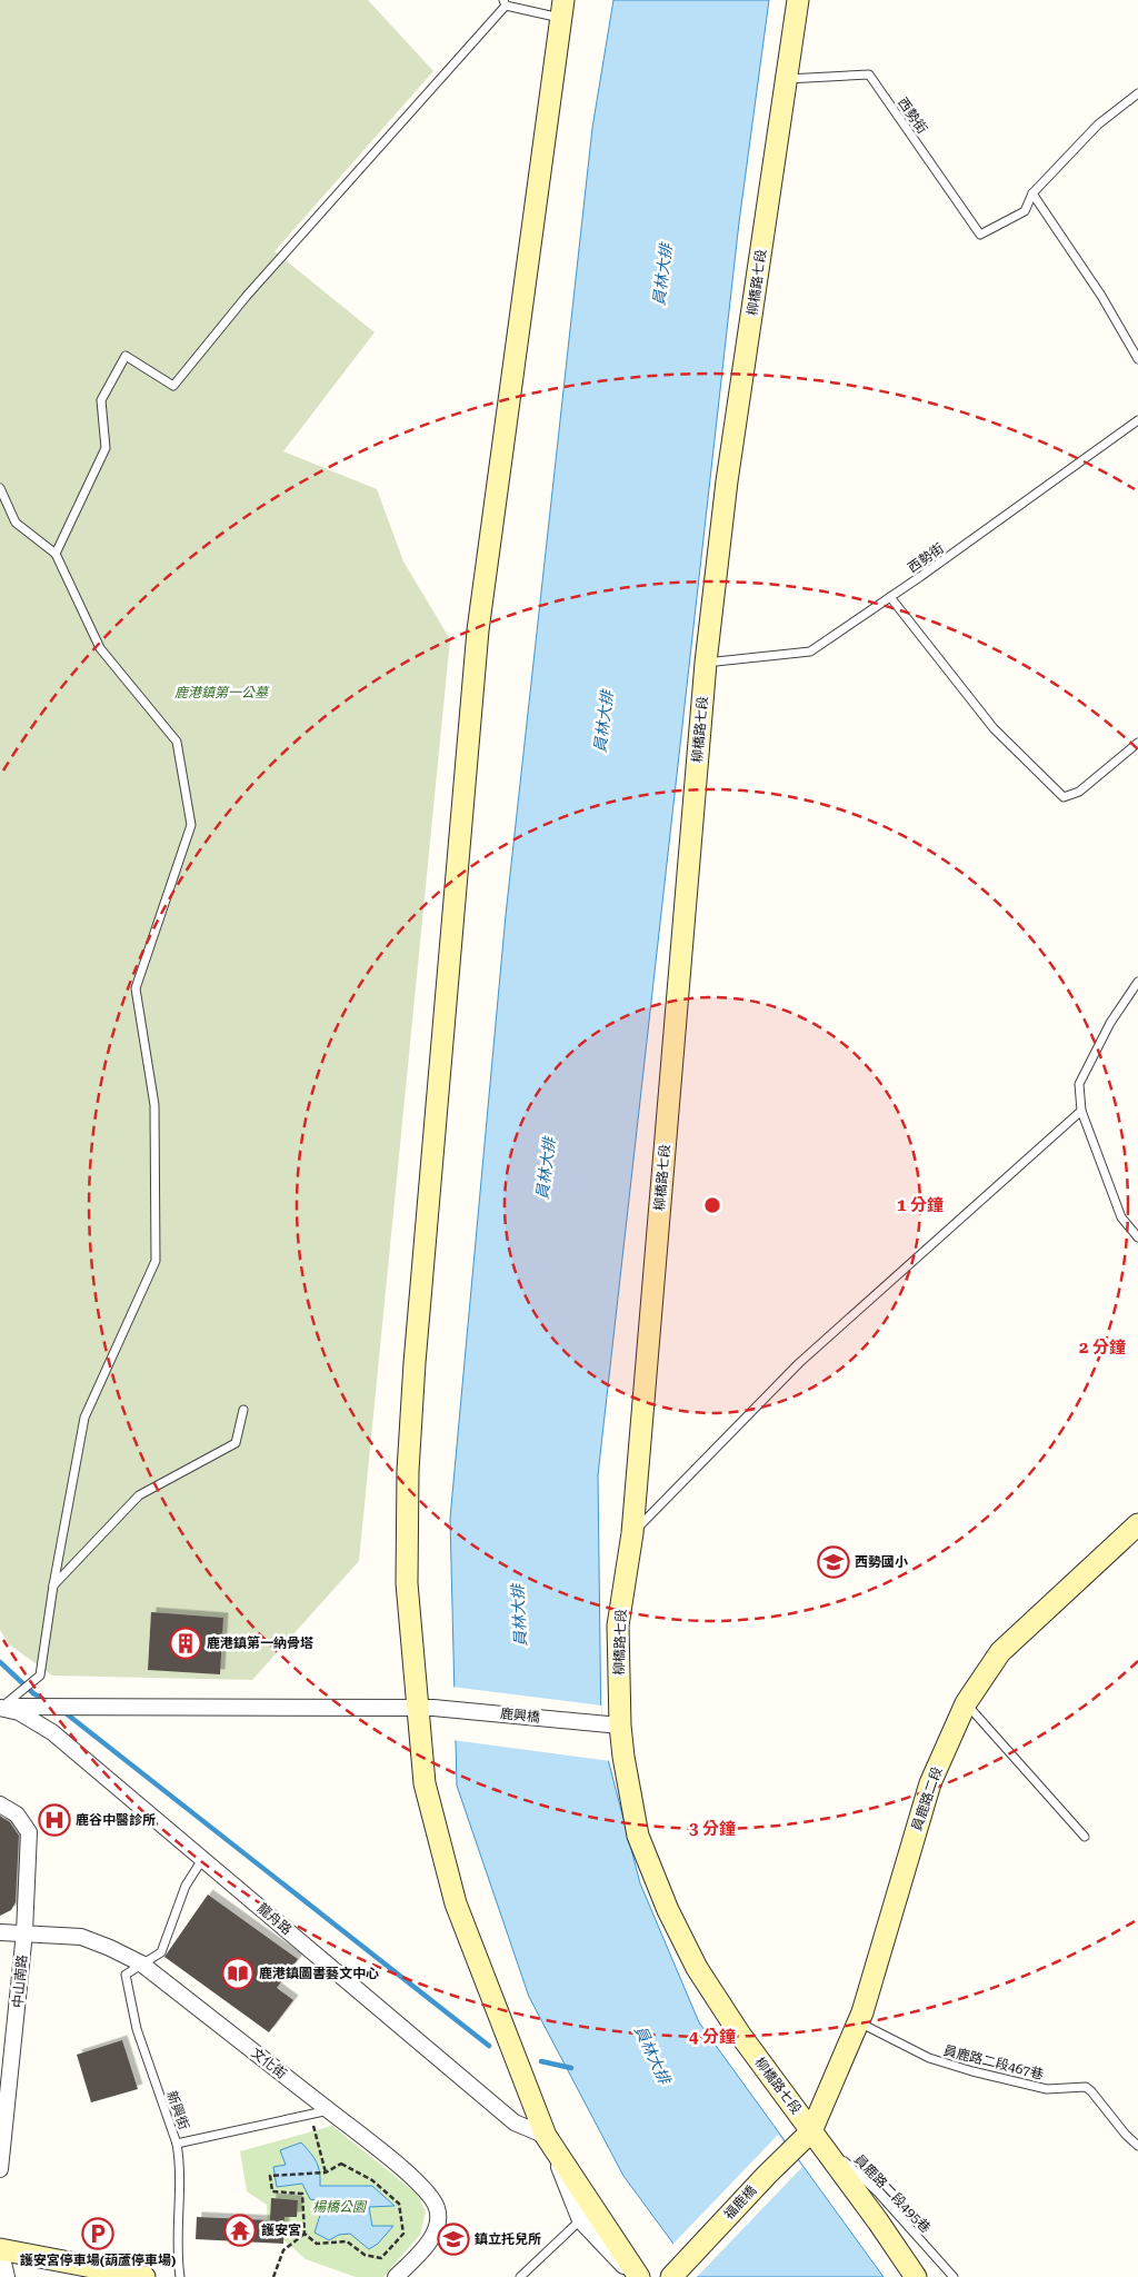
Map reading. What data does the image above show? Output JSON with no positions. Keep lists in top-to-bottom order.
{
  "streets": {
    "main road": ["柳橋路七段", "員鹿路二段", "福鹿橋"],
    "street": [
      "鹿興橋",
      "龍舟路",
      "中山南路",
      "文化街"
    ],
    "lane": [
      "西勢街",
      "員鹿路二段467巷",
      "新興街",
      "員鹿路二段495巷"
    ]
  },
  "crossings": [
    ["西勢街", "柳橋路七段"],
    ["柳橋路七段", "鹿興橋"],
    ["柳橋路七段", "員鹿路二段"],
    ["柳橋路七段", "員鹿路二段495巷"],
    ["柳橋路七段", "福鹿橋"],
    ["鹿興橋", "龍舟路"],
    ["員鹿路二段", "員鹿路二段467巷"],
    ["員鹿路二段", "員鹿路二段495巷"],
    ["員鹿路二段", "福鹿橋"],
    ["中山南路", "文化街"],
    ["文化街", "新興街"],
    ["員鹿路二段495巷", "福鹿橋"]
  ],
  "water": ["員林大排"],
  "parks": ["鹿港鎮第一公墓", "楊橋公園"],
  "places": {
    "school or university": ["西勢國小", "鎮立托兒所"],
    "building": ["鹿港鎮第一納骨塔"],
    "hospital": ["鹿谷中醫診所"],
    "library": ["鹿港鎮圖書藝文中心"],
    "temple": ["護安宮"],
    "parking": ["護安宮停車場(葫蘆停車場)"]
  },
  "rings": [
    "1 分鐘",
    "2 分鐘",
    "3 分鐘",
    "4 分鐘"
  ]
}
